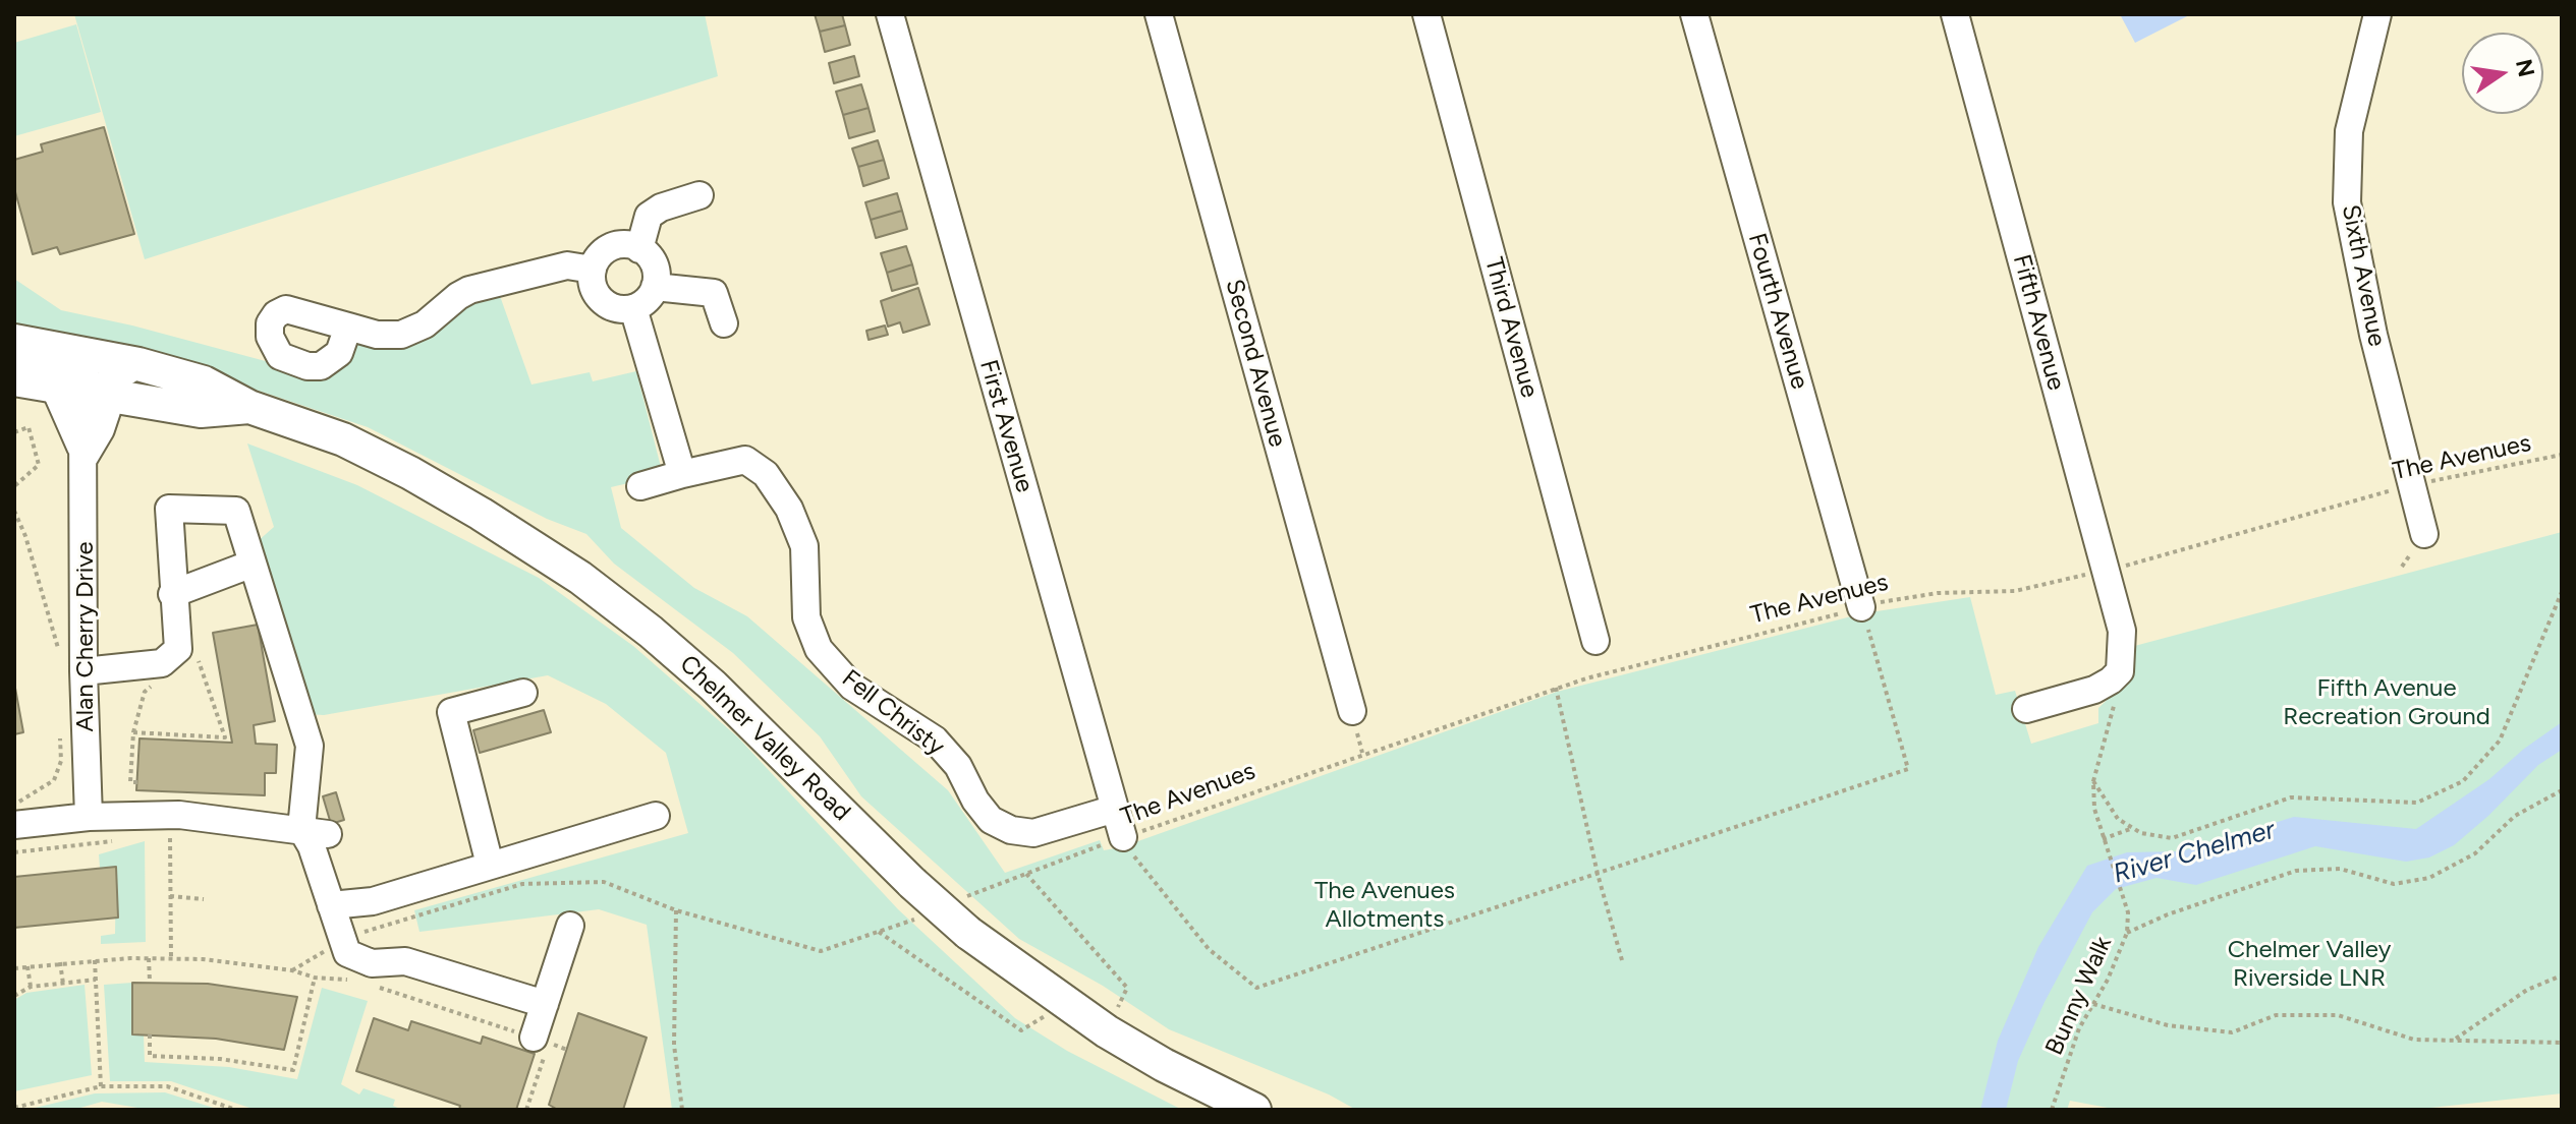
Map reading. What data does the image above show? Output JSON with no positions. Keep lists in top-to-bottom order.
{
  "streets": {
    "main road": ["Chelmer Valley Road"],
    "street": [
      "Sixth Avenue",
      "Fourth Avenue",
      "Fifth Avenue",
      "Third Avenue",
      "Second Avenue",
      "First Avenue",
      "Alan Cherry Drive",
      "Fell Christy"
    ],
    "path": ["The Avenues", "Bunny Walk"]
  },
  "crossings": [
    ["Sixth Avenue", "The Avenues"],
    ["Fourth Avenue", "The Avenues"],
    ["Fifth Avenue", "The Avenues"],
    ["Fifth Avenue", "Bunny Walk"],
    ["First Avenue", "The Avenues"],
    ["First Avenue", "Fell Christy"],
    ["Alan Cherry Drive", "Chelmer Valley Road"]
  ],
  "water": ["River Chelmer"],
  "parks": ["Fifth Avenue Recreation Ground", "The Avenues Allotments", "Chelmer Valley Riverside LNR"],
  "north": "right"
}
